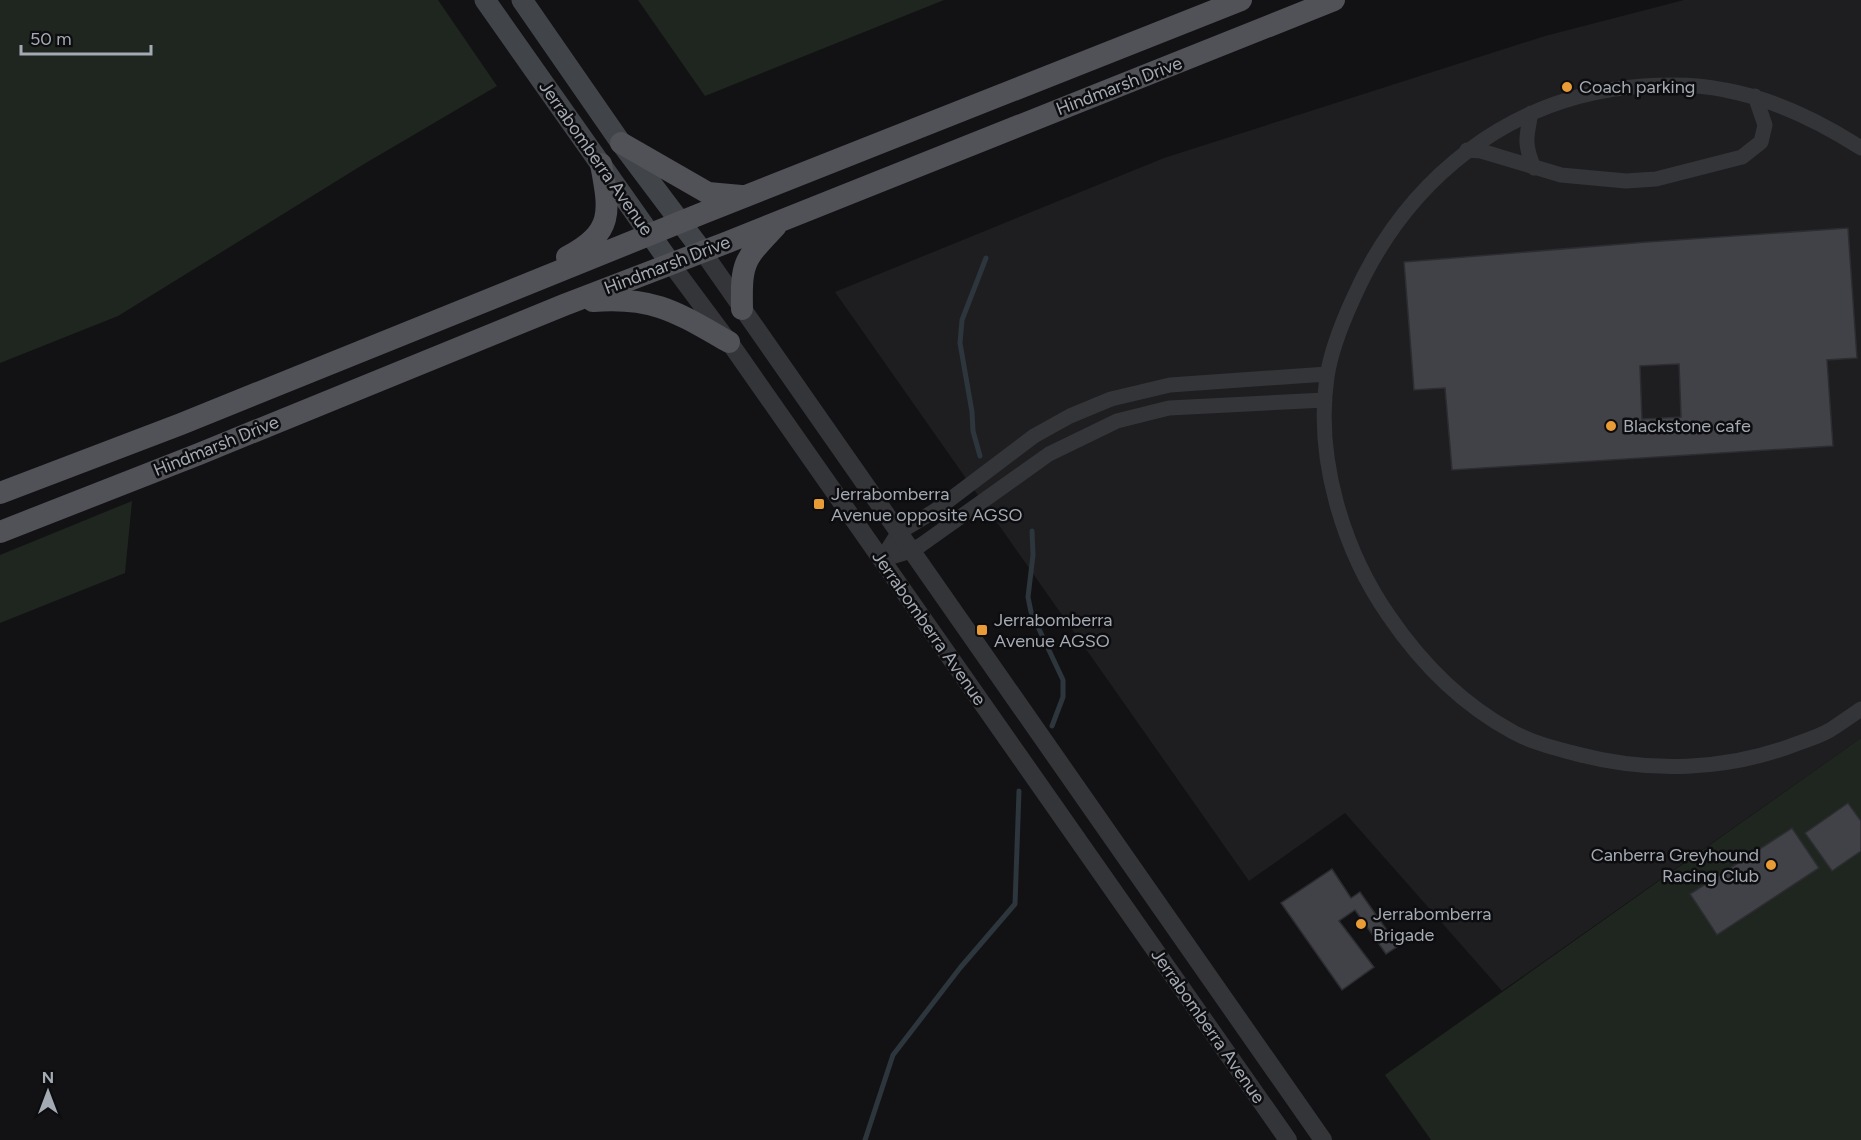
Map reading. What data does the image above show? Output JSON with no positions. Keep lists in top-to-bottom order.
{
  "streets": {
    "main road": ["Hindmarsh Drive", "Jerrabomberra Avenue"]
  },
  "crossings": [
    ["Hindmarsh Drive", "Jerrabomberra Avenue"]
  ],
  "places": {
    "other": [
      "Coach parking",
      "Blackstone cafe",
      "Canberra Greyhound Racing Club",
      "Jerrabomberra Brigade"
    ],
    "transit": ["Jerrabomberra Avenue opposite AGSO", "Jerrabomberra Avenue AGSO"]
  },
  "scale_bar": "50 m",
  "north": "top"
}
